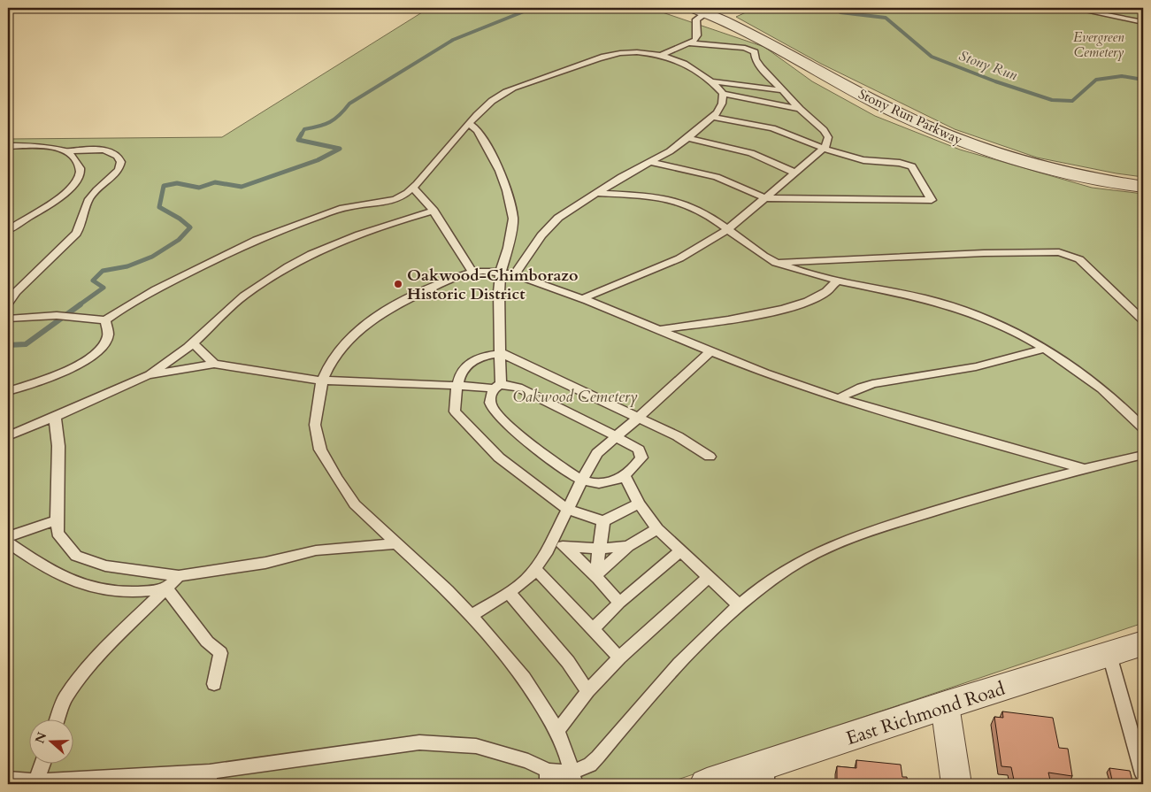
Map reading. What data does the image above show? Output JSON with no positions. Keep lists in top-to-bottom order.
{
  "streets": {
    "street": ["Stony Run Parkway", "East Richmond Road"]
  },
  "water": ["Stony Run"],
  "parks": ["Evergreen Cemetery", "Oakwood Cemetery"],
  "places": ["Oakwood-Chimborazo Historic District"],
  "north": "left"
}
